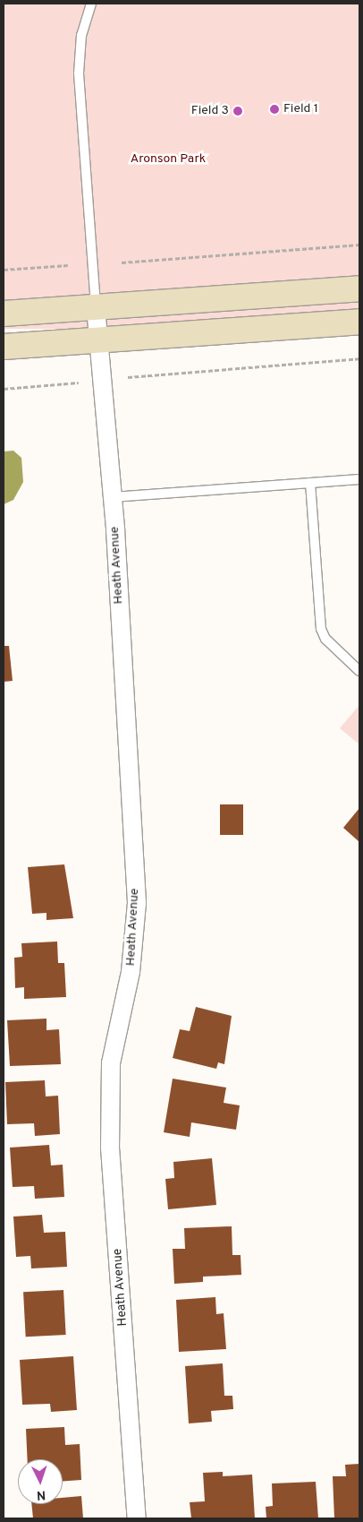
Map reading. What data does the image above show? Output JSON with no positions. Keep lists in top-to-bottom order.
{
  "streets": {
    "street": ["Heath Avenue"]
  },
  "parks": ["Aronson Park"],
  "places": ["Field 1", "Field 3"],
  "north": "bottom"
}
